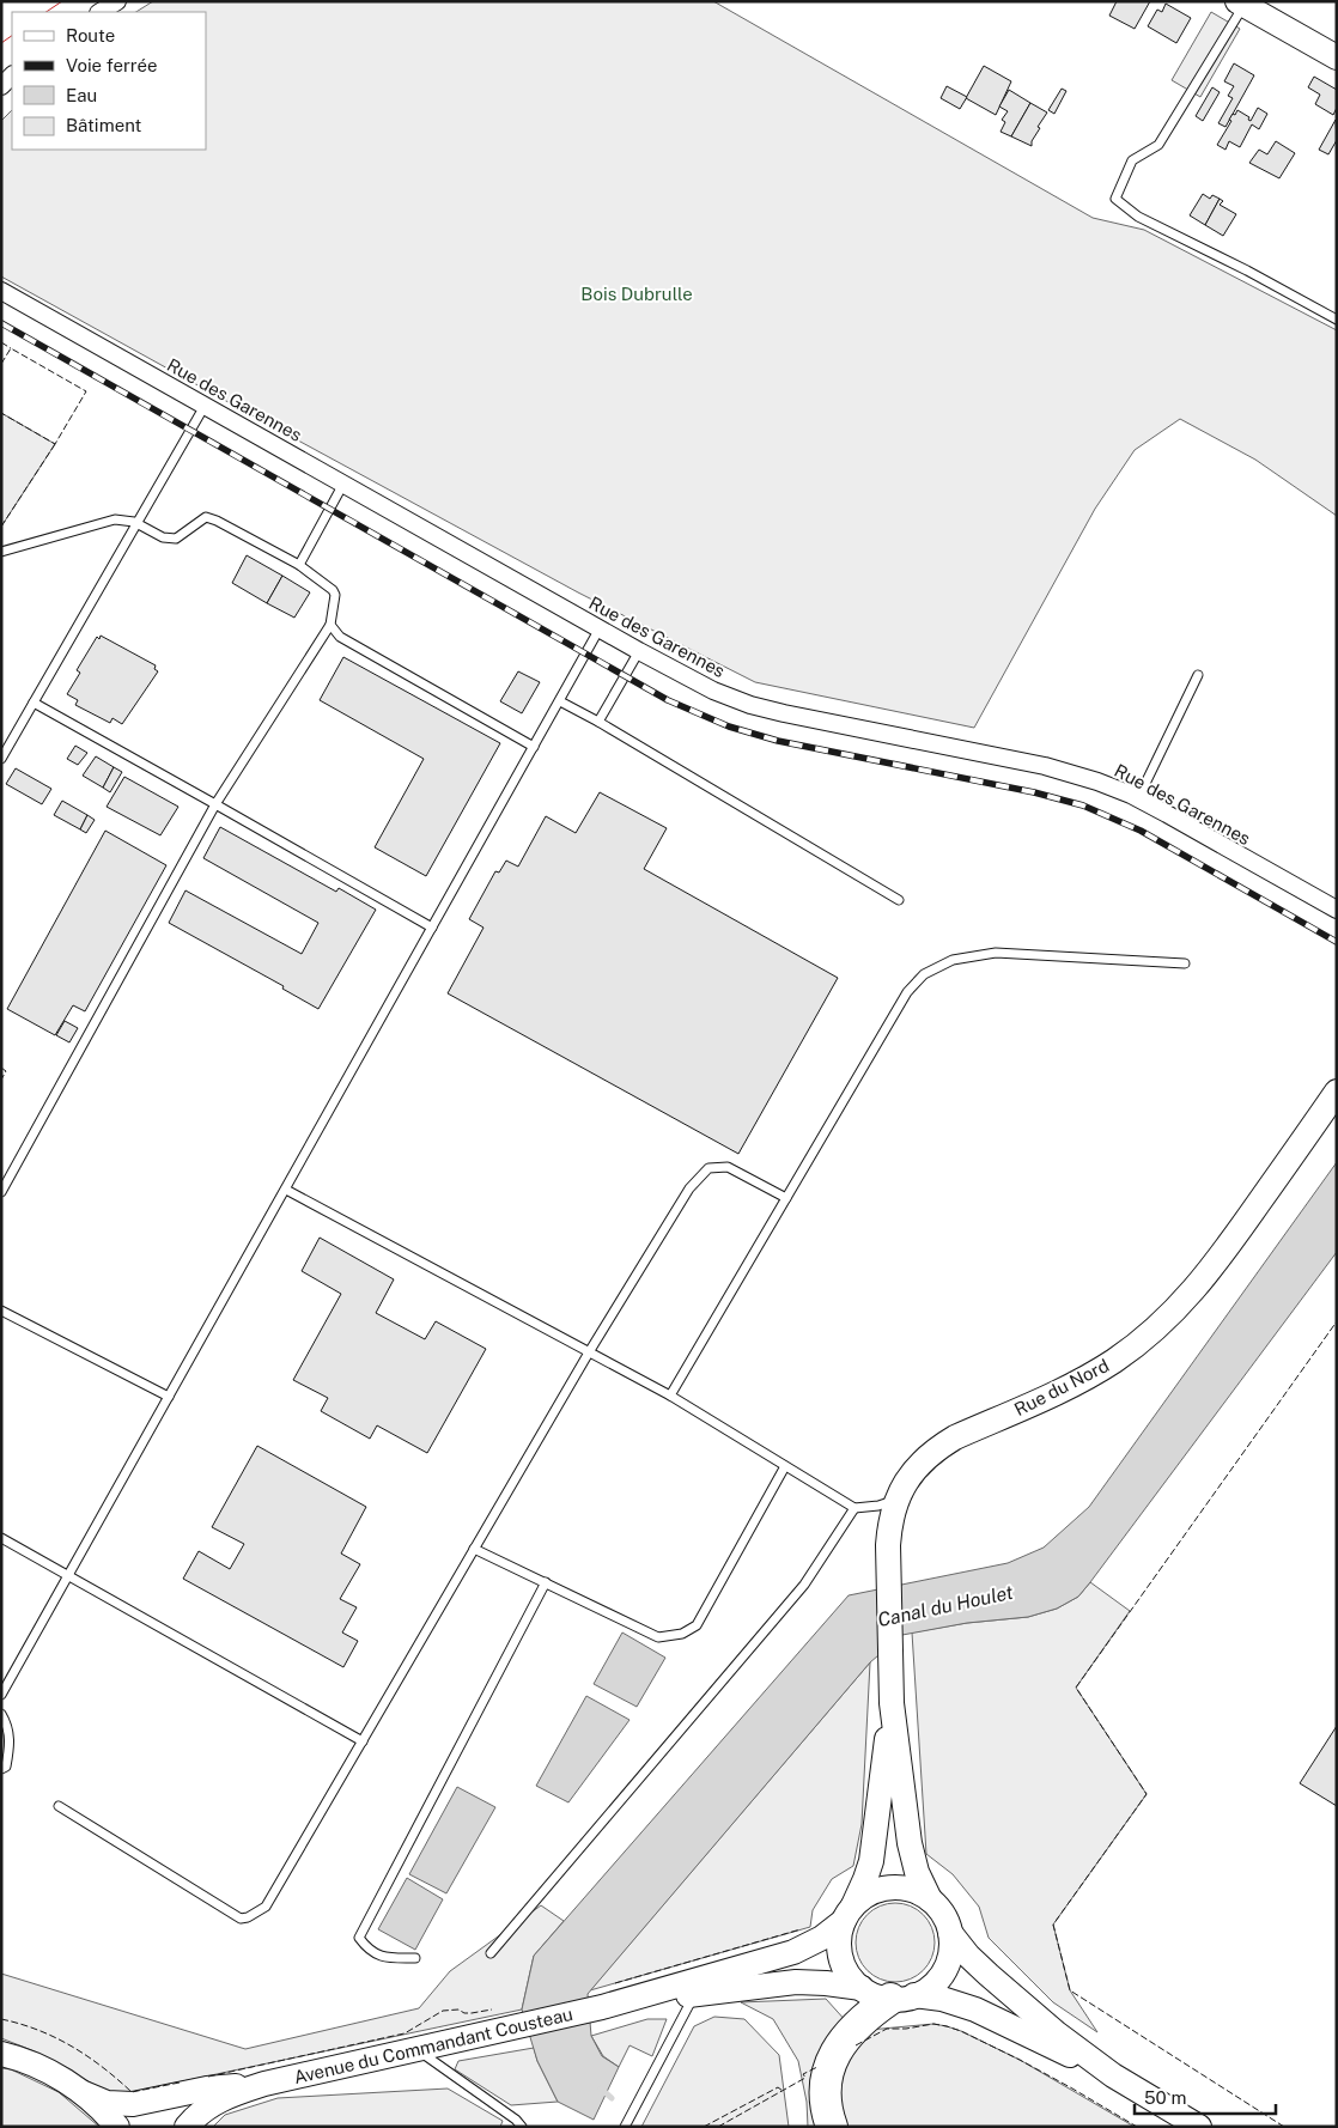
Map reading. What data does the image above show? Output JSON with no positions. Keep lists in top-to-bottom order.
{
  "streets": {
    "street": ["Rue des Garennes", "Rue du Nord", "Avenue du Commandant Cousteau"]
  },
  "crossings": [
    ["Rue du Nord", "Avenue du Commandant Cousteau"]
  ],
  "water": ["Canal du Houlet"],
  "parks": ["Bois Dubrulle"],
  "legend": [
    "Route",
    "Voie ferrée",
    "Eau",
    "Bâtiment"
  ],
  "scale_bar": "50 m"
}
